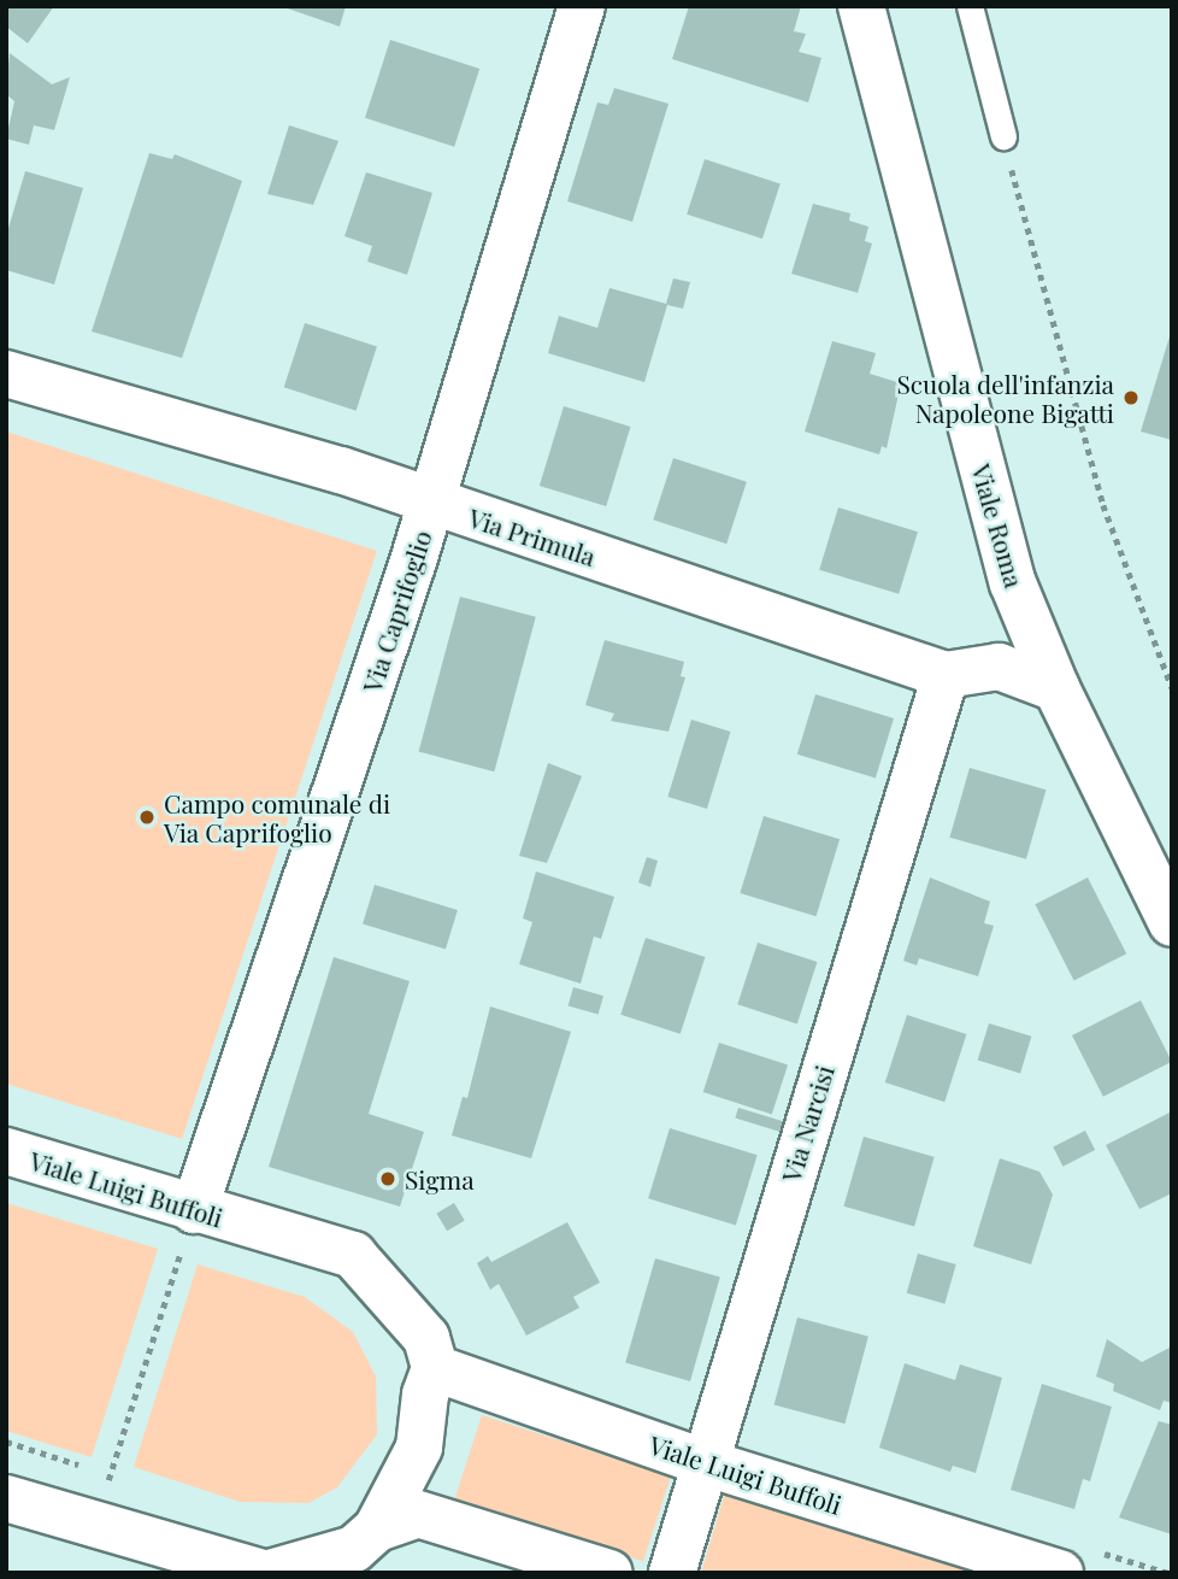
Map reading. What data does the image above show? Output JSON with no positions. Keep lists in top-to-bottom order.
{
  "streets": {
    "street": [
      "Viale Roma",
      "Via Primula",
      "Via Caprifoglio",
      "Via Narcisi",
      "Viale Luigi Buffoli"
    ]
  },
  "crossings": [
    ["Viale Roma", "Via Primula"],
    ["Via Primula", "Via Caprifoglio"],
    ["Via Primula", "Via Narcisi"],
    ["Via Caprifoglio", "Viale Luigi Buffoli"],
    ["Via Narcisi", "Viale Luigi Buffoli"]
  ],
  "places": ["Scuola dell'infanzia Napoleone Bigatti", "Campo comunale di Via Caprifoglio", "Sigma"]
}
